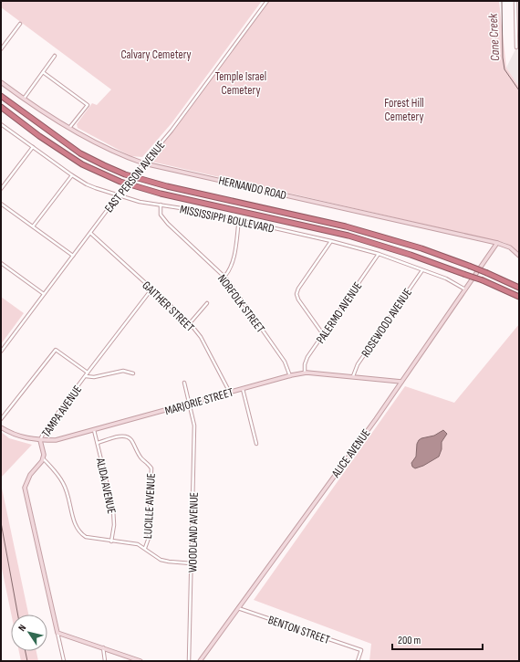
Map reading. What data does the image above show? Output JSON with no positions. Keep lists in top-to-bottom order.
{
  "streets": {
    "street": [
      "EAST PERSON AVENUE",
      "HERNANDO ROAD",
      "MISSISSIPPI BOULEVARD",
      "NORFOLK STREET",
      "GAITHER STREET",
      "PALERMO AVENUE",
      "ROSEWOOD AVENUE",
      "MARJORIE STREET",
      "TAMPA AVENUE",
      "ALICE AVENUE",
      "ALIDA AVENUE",
      "LUCILLE AVENUE",
      "WOODLAND AVENUE",
      "BENTON STREET"
    ]
  },
  "crossings": [
    ["EAST PERSON AVENUE", "HERNANDO ROAD"],
    ["EAST PERSON AVENUE", "MISSISSIPPI BOULEVARD"],
    ["EAST PERSON AVENUE", "GAITHER STREET"],
    ["HERNANDO ROAD", "ALICE AVENUE"],
    ["MISSISSIPPI BOULEVARD", "NORFOLK STREET"],
    ["MISSISSIPPI BOULEVARD", "PALERMO AVENUE"],
    ["MISSISSIPPI BOULEVARD", "ROSEWOOD AVENUE"],
    ["MISSISSIPPI BOULEVARD", "ALICE AVENUE"],
    ["NORFOLK STREET", "MARJORIE STREET"],
    ["GAITHER STREET", "MARJORIE STREET"],
    ["GAITHER STREET", "TAMPA AVENUE"],
    ["PALERMO AVENUE", "MARJORIE STREET"],
    ["ROSEWOOD AVENUE", "MARJORIE STREET"],
    ["MARJORIE STREET", "TAMPA AVENUE"],
    ["MARJORIE STREET", "ALICE AVENUE"],
    ["MARJORIE STREET", "ALIDA AVENUE"],
    ["MARJORIE STREET", "WOODLAND AVENUE"],
    ["ALICE AVENUE", "BENTON STREET"],
    ["ALIDA AVENUE", "LUCILLE AVENUE"]
  ],
  "water": ["Cane Creek"],
  "parks": ["Calvary Cemetery", "Temple Israel Cemetery", "Forest Hill Cemetery"],
  "scale_bar": "200 m",
  "north": "top left"
}
